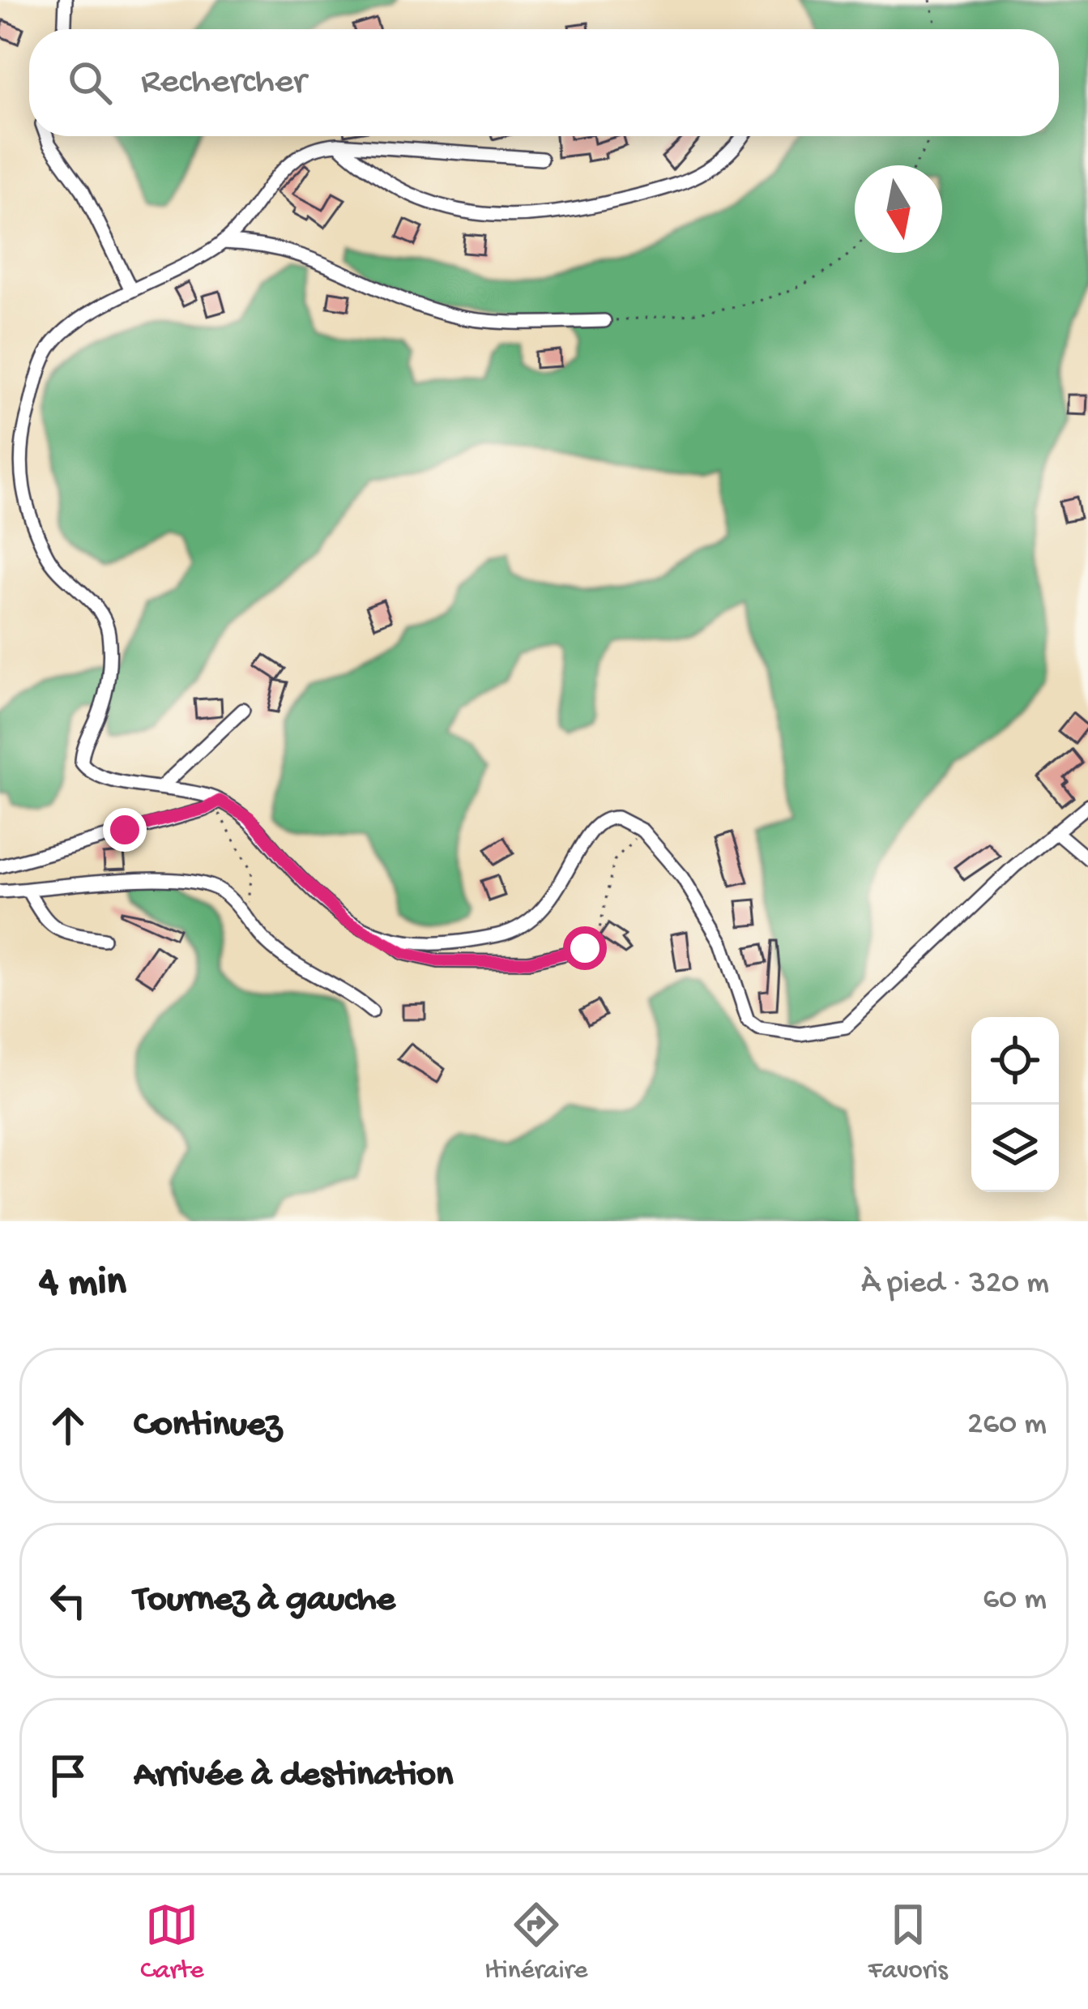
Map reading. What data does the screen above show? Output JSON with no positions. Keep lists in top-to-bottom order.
{
  "north": "bottom",
  "page": {
    "search": "Rechercher",
    "heading": ["4 min", "À pied · 320 m"],
    "list": [
      ["Continuez", "260 m"],
      ["Tournez à gauche", "60 m"],
      "Arrivée à destination"
    ],
    "nav": ["Carte", "Itinéraire", "Favoris"]
  }
}
